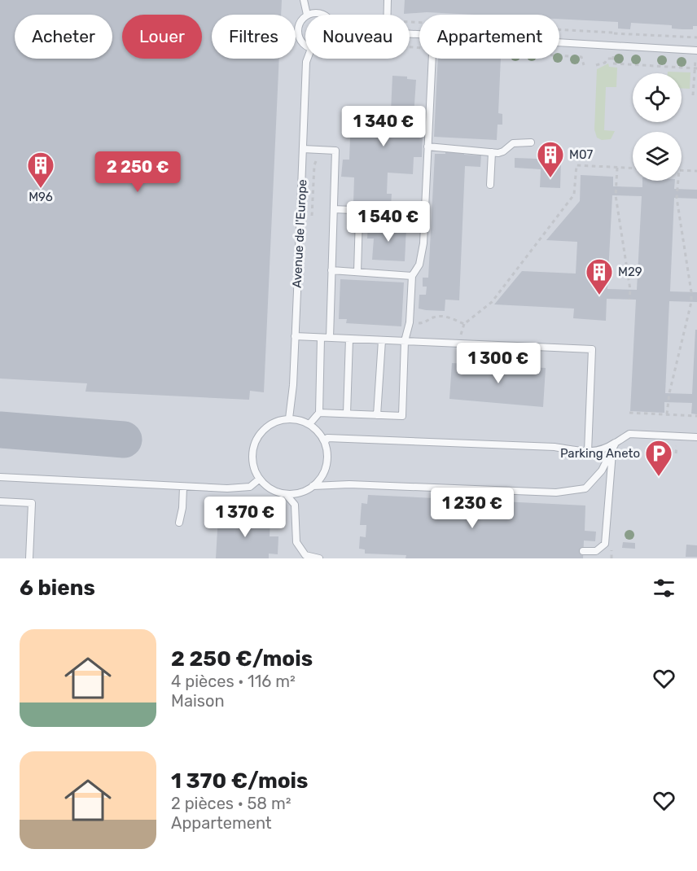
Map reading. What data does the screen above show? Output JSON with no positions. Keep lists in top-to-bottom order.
{
  "streets": {
    "lane": ["Avenue de l'Europe"]
  },
  "places": {
    "building": ["M07", "M96", "M29"],
    "parking": ["Parking Aneto"]
  },
  "page": {
    "chip": [
      "Acheter",
      "Louer",
      "Filtres",
      "Nouveau",
      "Appartement"
    ],
    "price": [
      "1 340 €",
      "2 250 €",
      "1 540 €",
      "1 300 €",
      "1 230 €",
      "1 370 €"
    ],
    "heading": "6 biens",
    "list": [
      {
        "name": "2 250 €/mois",
        "note": "4 pièces · 116 m² · Maison"
      },
      {
        "name": "1 370 €/mois",
        "note": "2 pièces · 58 m² · Appartement"
      }
    ]
  }
}
